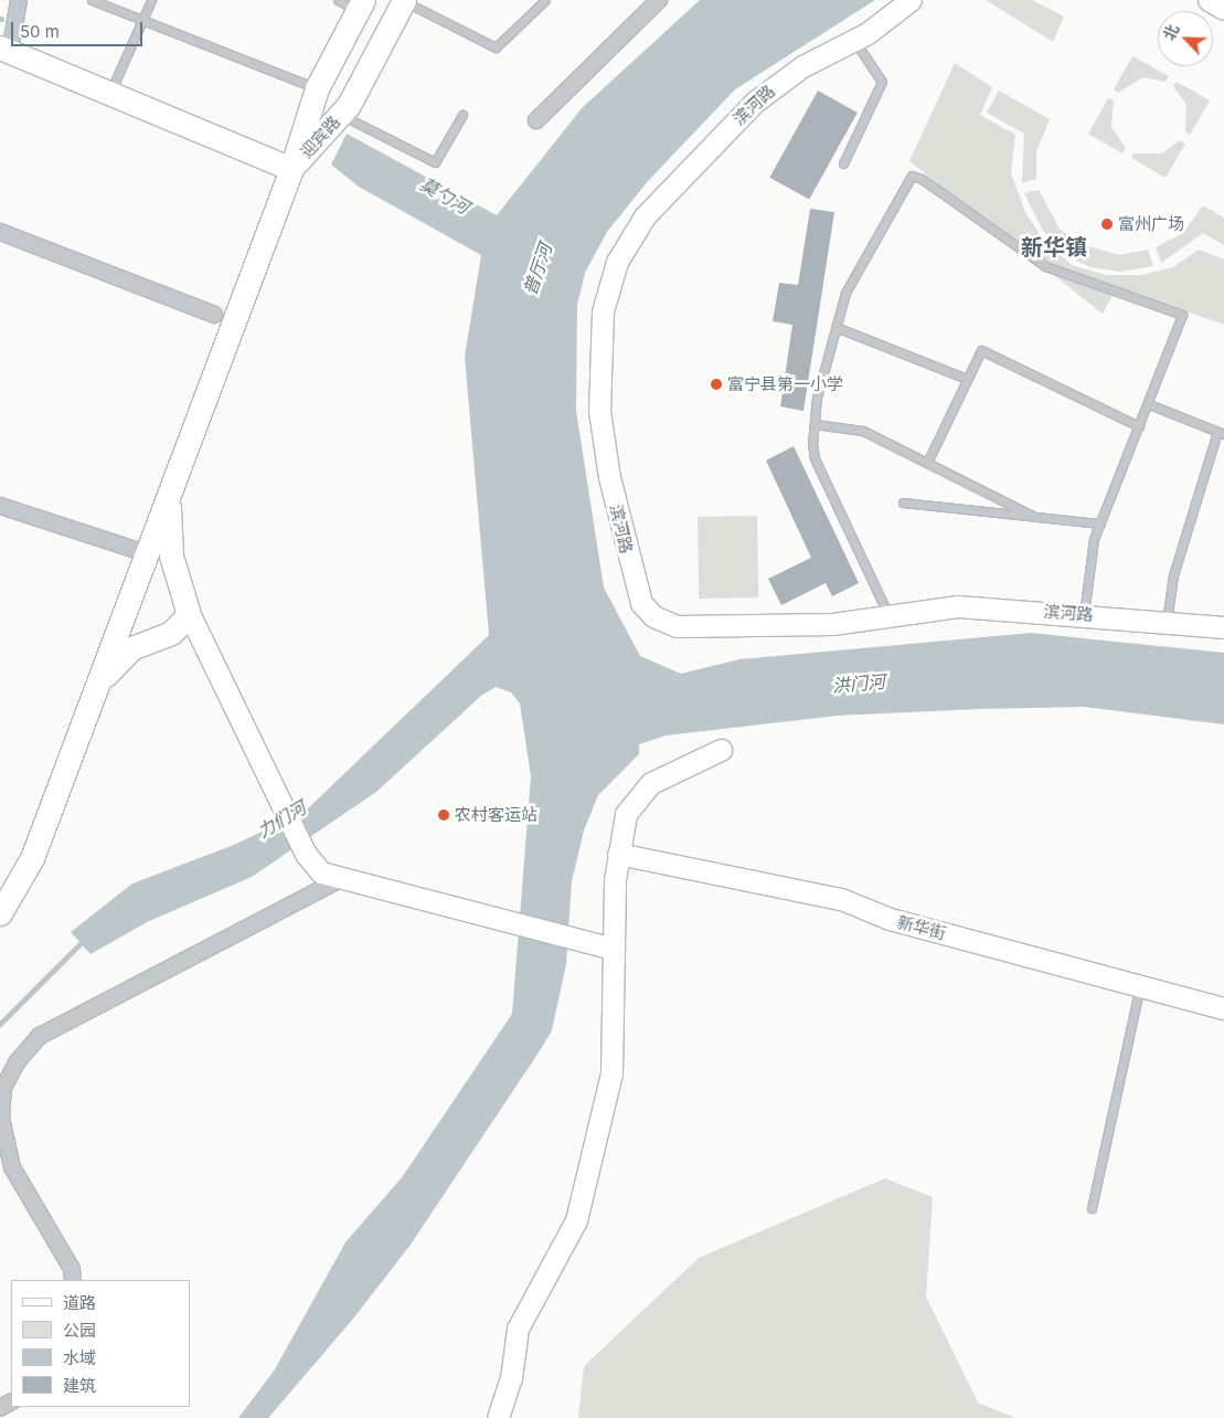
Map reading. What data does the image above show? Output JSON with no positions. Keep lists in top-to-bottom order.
{
  "streets": {
    "main road": ["迎宾路"],
    "street": ["滨河路", "新华街"]
  },
  "districts": ["新华镇"],
  "water": [
    "莫勺河",
    "普厅河",
    "洪门河",
    "力们河"
  ],
  "places": ["富州广场", "富宁县第一小学", "农村客运站"],
  "legend": [
    "道路",
    "公园",
    "水域",
    "建筑"
  ],
  "scale_bar": "50 m",
  "north": "top left"
}
